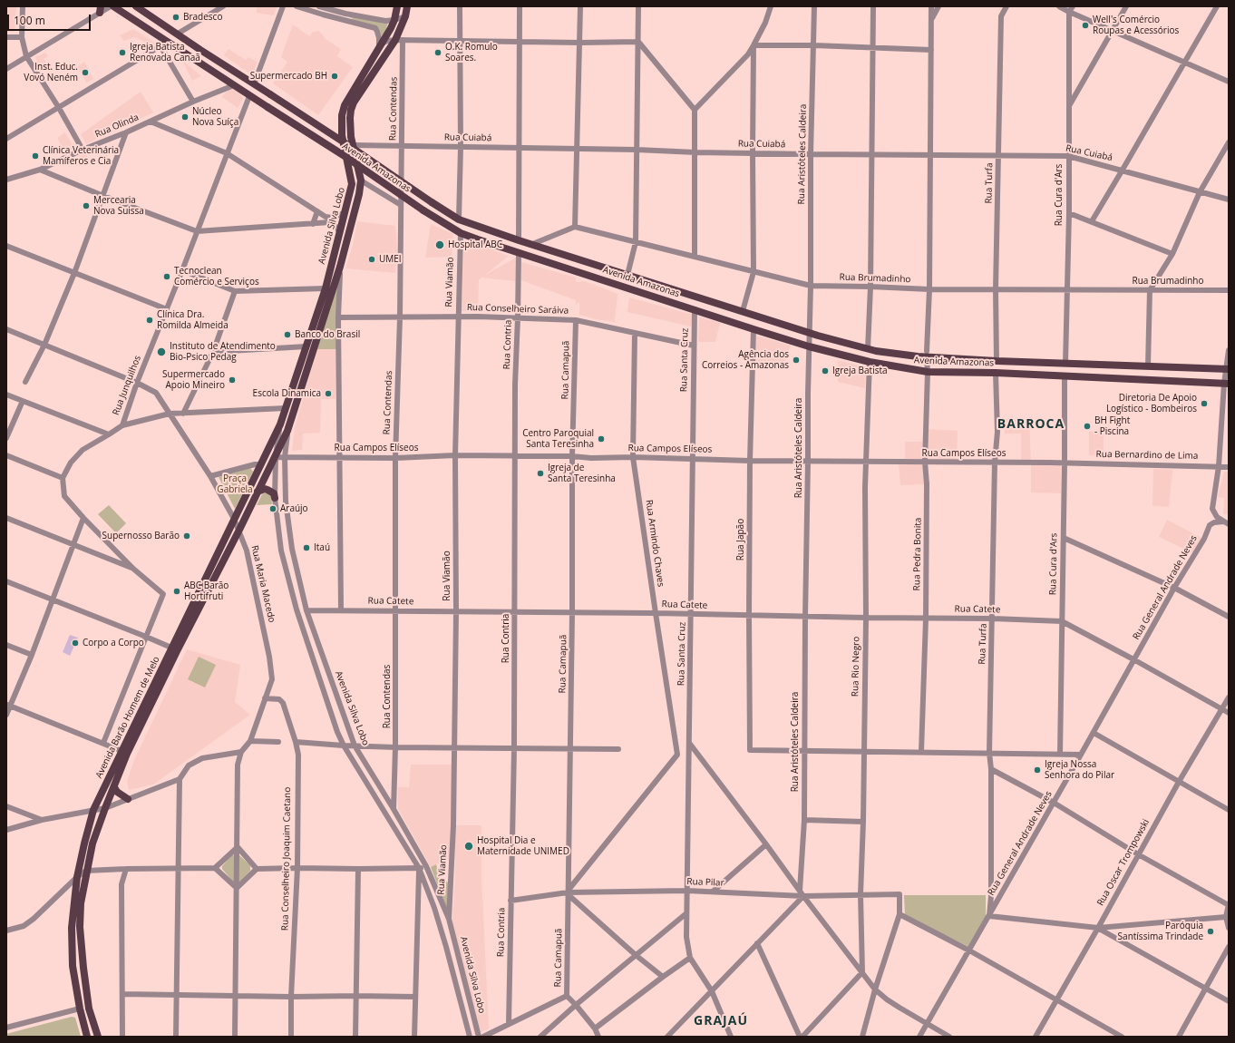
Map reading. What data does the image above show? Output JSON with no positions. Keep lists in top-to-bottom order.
{
  "streets": {
    "main road": ["Avenida Amazonas", "Avenida Silva Lobo", "Avenida Barão Homem de Melo"],
    "street": [
      "Rua Contendas",
      "Rua Olinda",
      "Rua Cuiabá",
      "Rua Aristóteles Caldeira",
      "Rua Turfa",
      "Rua Cura d'Ars",
      "Rua Brumadinho",
      "Rua Viamão",
      "Rua Conselheiro Saráiva",
      "Rua Contria",
      "Rua Santa Cruz",
      "Rua Camapuã",
      "Rua Junquilhos",
      "Rua Campos Elíseos",
      "Rua Bernardino de Lima",
      "Rua Japão",
      "Rua Armindo Chaves",
      "Rua Pedra Bonita",
      "Rua Maria Macedo",
      "Rua General Andrade Neves",
      "Rua Catete",
      "Rua Rio Negro",
      "Rua Conselheiro Joaquim Caetano",
      "Rua Oscar Trompowski",
      "Rua Pilar"
    ]
  },
  "crossings": [
    ["Rua Contendas", "Rua Cuiabá"],
    ["Rua Contendas", "Avenida Amazonas"],
    ["Rua Contendas", "Avenida Silva Lobo"],
    ["Rua Contendas", "Rua Conselheiro Saráiva"],
    ["Rua Contendas", "Rua Campos Elíseos"],
    ["Rua Contendas", "Rua Catete"],
    ["Rua Olinda", "Avenida Amazonas"],
    ["Rua Cuiabá", "Rua Aristóteles Caldeira"],
    ["Rua Cuiabá", "Rua Turfa"],
    ["Rua Cuiabá", "Rua Cura d'Ars"],
    ["Rua Cuiabá", "Avenida Silva Lobo"],
    ["Rua Cuiabá", "Rua Pedra Bonita"],
    ["Rua Aristóteles Caldeira", "Avenida Amazonas"],
    ["Rua Aristóteles Caldeira", "Rua Brumadinho"],
    ["Rua Aristóteles Caldeira", "Rua Campos Elíseos"],
    ["Rua Aristóteles Caldeira", "Rua Japão"],
    ["Rua Aristóteles Caldeira", "Rua Catete"],
    ["Avenida Amazonas", "Rua Turfa"],
    ["Avenida Amazonas", "Rua Cura d'Ars"],
    ["Avenida Amazonas", "Avenida Silva Lobo"],
    ["Avenida Amazonas", "Rua Viamão"],
    ["Avenida Amazonas", "Rua Contria"],
    ["Avenida Amazonas", "Rua Santa Cruz"],
    ["Avenida Amazonas", "Rua Junquilhos"],
    ["Avenida Amazonas", "Rua Japão"],
    ["Avenida Amazonas", "Rua Pedra Bonita"],
    ["Avenida Amazonas", "Rua Rio Negro"],
    ["Rua Turfa", "Rua Brumadinho"],
    ["Rua Turfa", "Rua Campos Elíseos"],
    ["Rua Turfa", "Rua General Andrade Neves"],
    ["Rua Turfa", "Rua Catete"],
    ["Rua Cura d'Ars", "Rua Brumadinho"],
    ["Rua Cura d'Ars", "Rua Campos Elíseos"],
    ["Rua Cura d'Ars", "Rua Bernardino de Lima"],
    ["Rua Cura d'Ars", "Rua Catete"],
    ["Avenida Silva Lobo", "Rua Viamão"],
    ["Avenida Silva Lobo", "Rua Campos Elíseos"],
    ["Avenida Silva Lobo", "Rua Catete"],
    ["Avenida Silva Lobo", "Avenida Barão Homem de Melo"],
    ["Rua Brumadinho", "Rua Pedra Bonita"],
    ["Rua Viamão", "Rua Conselheiro Saráiva"],
    ["Rua Viamão", "Rua Campos Elíseos"],
    ["Rua Viamão", "Rua Catete"],
    ["Rua Conselheiro Saráiva", "Rua Contria"],
    ["Rua Conselheiro Saráiva", "Rua Santa Cruz"],
    ["Rua Conselheiro Saráiva", "Rua Camapuã"],
    ["Rua Conselheiro Saráiva", "Rua Armindo Chaves"],
    ["Rua Contria", "Rua Campos Elíseos"],
    ["Rua Contria", "Rua Catete"],
    ["Rua Contria", "Rua Pilar"],
    ["Rua Santa Cruz", "Rua Campos Elíseos"],
    ["Rua Santa Cruz", "Rua Catete"],
    ["Rua Santa Cruz", "Rua Pilar"],
    ["Rua Camapuã", "Rua Campos Elíseos"],
    ["Rua Camapuã", "Rua Armindo Chaves"],
    ["Rua Camapuã", "Rua Catete"],
    ["Rua Camapuã", "Rua Pilar"],
    ["Rua Junquilhos", "Rua Maria Macedo"],
    ["Rua Campos Elíseos", "Rua Bernardino de Lima"],
    ["Rua Campos Elíseos", "Rua Japão"],
    ["Rua Campos Elíseos", "Rua Armindo Chaves"],
    ["Rua Campos Elíseos", "Rua Pedra Bonita"],
    ["Rua Campos Elíseos", "Rua Rio Negro"],
    ["Rua Campos Elíseos", "Avenida Barão Homem de Melo"],
    ["Rua Japão", "Rua Catete"],
    ["Rua Armindo Chaves", "Rua Catete"],
    ["Rua Armindo Chaves", "Rua Pilar"],
    ["Rua Pedra Bonita", "Rua Catete"],
    ["Rua Maria Macedo", "Avenida Barão Homem de Melo"],
    ["Rua Maria Macedo", "Rua Conselheiro Joaquim Caetano"],
    ["Rua Catete", "Rua Rio Negro"],
    ["Rua Rio Negro", "Rua Pilar"]
  ],
  "districts": ["BARROCA", "GRAJAÚ"],
  "parks": ["Praça Gabriela"],
  "places": [
    "Bradesco",
    "Well's Comércio Roupas e Acessórios",
    "Igreja Batista Renovada Canaã",
    "O.K. Romulo Soares.",
    "Inst. Educ. Vovó Neném",
    "Supermercado BH",
    "Núcleo Nova Suíça",
    "Clínica Veterinária Mamíferos e Cia",
    "Mercearia Nova Suissa",
    "Hospital ABC",
    "UMEI",
    "Tecnoclean Comércio e Serviços",
    "Clínica Dra. Romilda Almeida",
    "Banco do Brasil",
    "Instituto de Atendimento Bio-Psico Pedag",
    "Agência dos Correios - Amazonas",
    "Igreja Batista",
    "Supermercado Apoio Mineiro",
    "Escola Dinamica",
    "Diretoria De Apoio Logístico - Bombeiros",
    "BH Fight - Piscina",
    "Centro Paroquial Santa Teresinha",
    "Igreja de Santa Teresinha",
    "Araújo",
    "Supernosso Barão",
    "Itaú",
    "ABC Barão Hortifruti",
    "Corpo a Corpo",
    "Igreja Nossa Senhora do Pilar",
    "Hospital Dia e Maternidade UNIMED",
    "Paróquia Santíssima Trindade"
  ],
  "scale_bar": "100 m"
}
